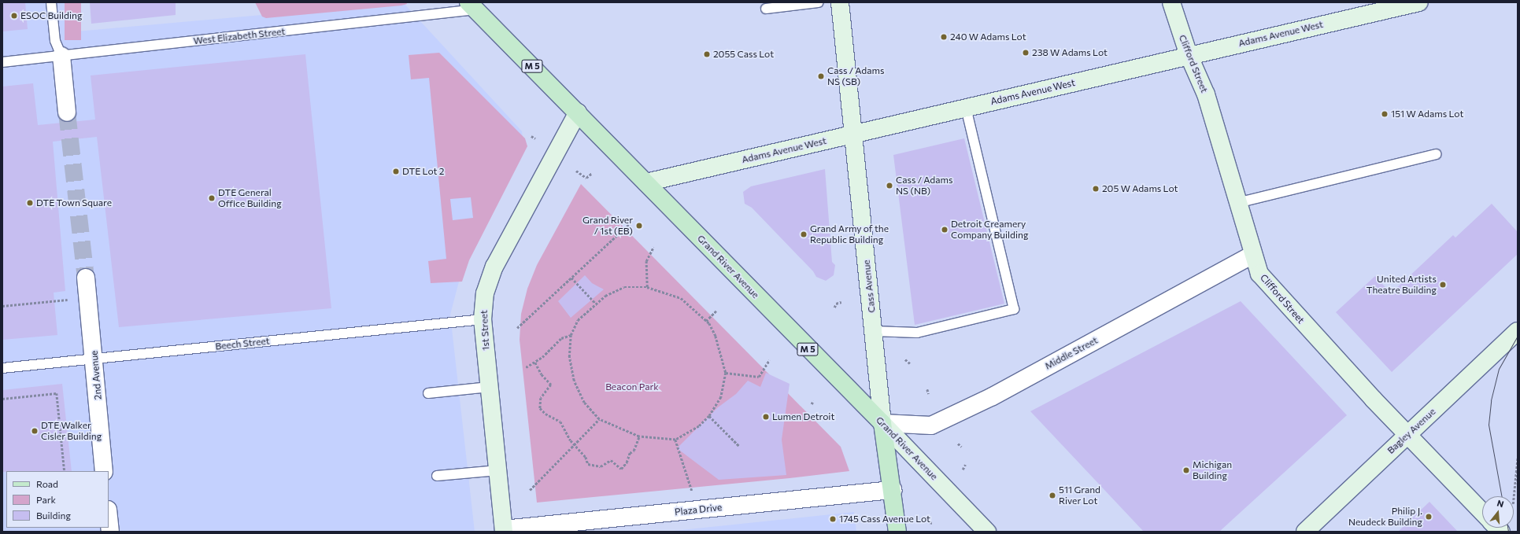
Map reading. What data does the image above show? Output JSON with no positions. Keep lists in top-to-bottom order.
{
  "streets": {
    "main road": ["M 5", "Grand River Avenue", "Cass Avenue"],
    "street": [
      "Adams Avenue West",
      "Clifford Street",
      "1st Street",
      "Middle Street",
      "2nd Avenue",
      "Bagley Avenue",
      "Plaza Drive"
    ],
    "lane": ["West Elizabeth Street", "Beech Street"]
  },
  "crossings": [
    ["Adams Avenue West", "Clifford Street"],
    ["Adams Avenue West", "Grand River Avenue"],
    ["Adams Avenue West", "Cass Avenue"],
    ["West Elizabeth Street", "Grand River Avenue"],
    ["Clifford Street", "Middle Street"],
    ["Clifford Street", "Bagley Avenue"],
    ["Grand River Avenue", "Cass Avenue"],
    ["Grand River Avenue", "1st Street"],
    ["Grand River Avenue", "Middle Street"],
    ["Cass Avenue", "Middle Street"],
    ["Cass Avenue", "Plaza Drive"],
    ["1st Street", "Beech Street"],
    ["1st Street", "Plaza Drive"],
    ["Beech Street", "2nd Avenue"]
  ],
  "parks": ["Beacon Park"],
  "places": [
    "ESOC Building",
    "240 W Adams Lot",
    "238 W Adams Lot",
    "2055 Cass Lot",
    "Cass / Adams NS (SB)",
    "151 W Adams Lot",
    "DTE Lot 2",
    "Cass / Adams NS (NB)",
    "205 W Adams Lot",
    "DTE General Office Building",
    "DTE Town Square",
    "Grand River / 1st (EB)",
    "Detroit Creamery Company Building",
    "Grand Army of the Republic Building",
    "United Artists Theatre Building",
    "Lumen Detroit",
    "DTE Walker Cisler Building",
    "Michigan Building",
    "511 Grand River Lot",
    "Philip J. Neudeck Building",
    "1745 Cass Avenue Lot"
  ],
  "legend": ["Road", "Park", "Building"],
  "north": "top"
}
